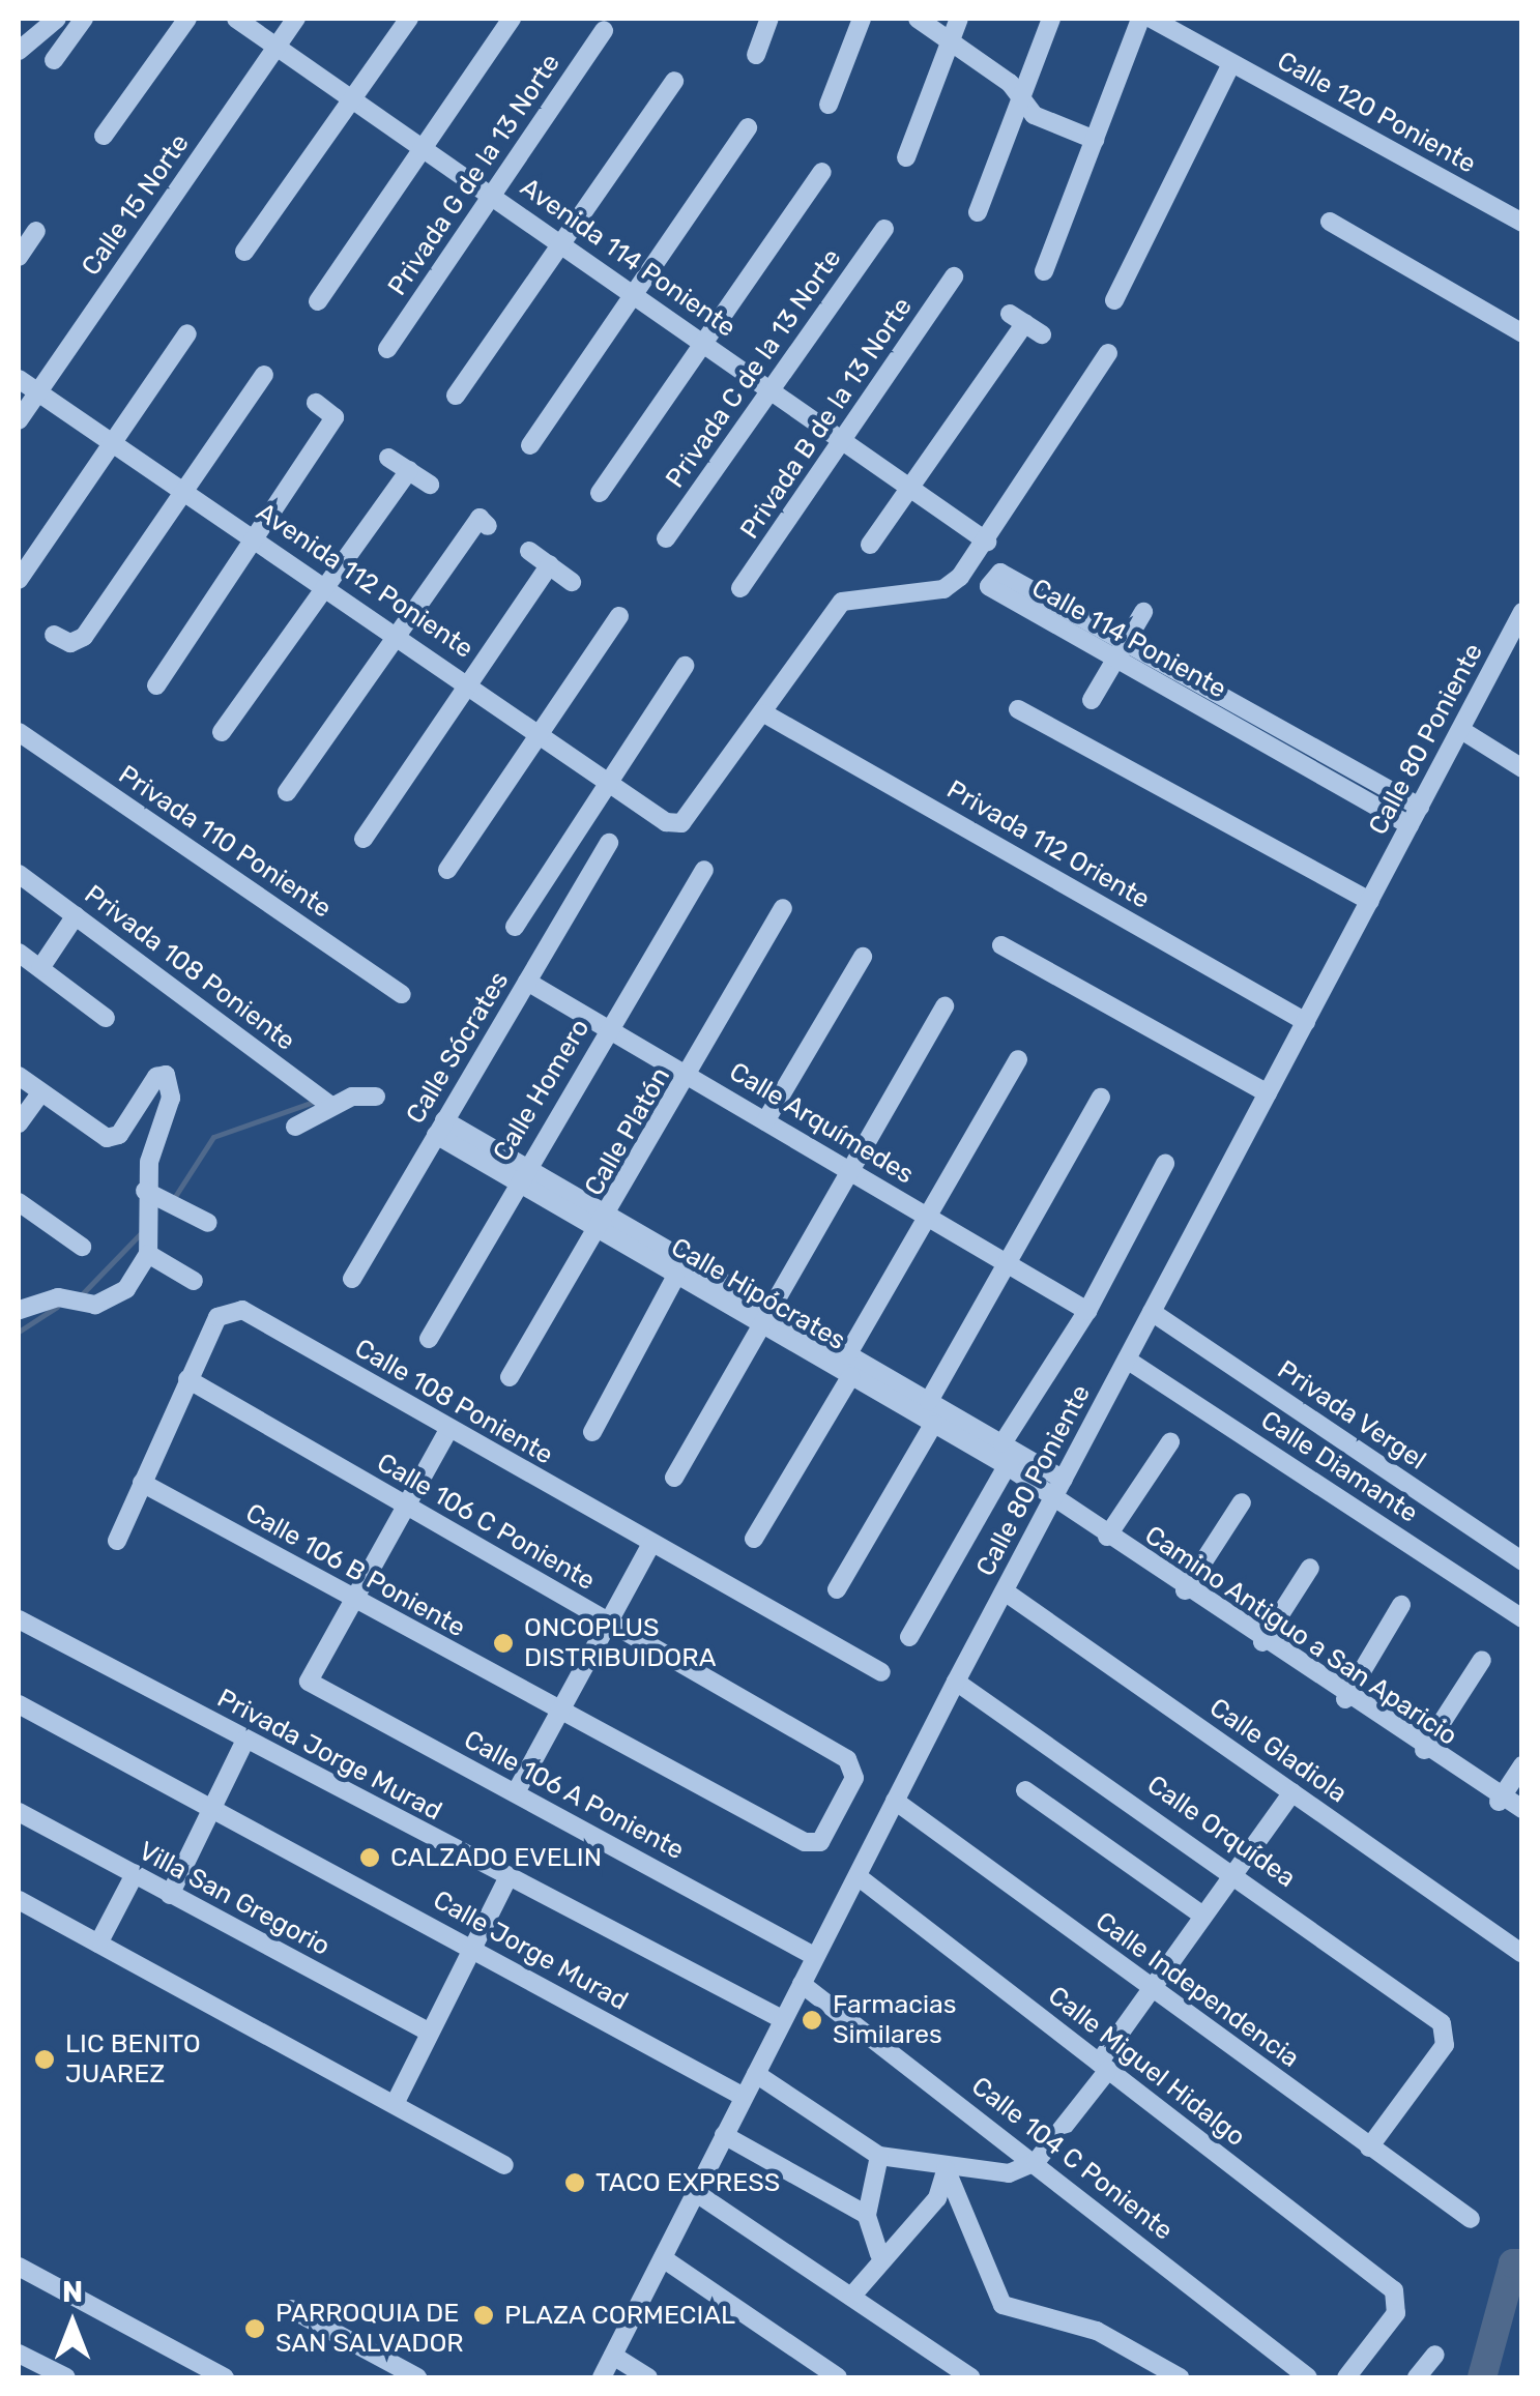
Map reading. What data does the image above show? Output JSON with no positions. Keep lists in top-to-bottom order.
{
  "streets": {
    "street": [
      "Calle 120 Poniente",
      "Privada G de la 13 Norte",
      "Calle 15 Norte",
      "Avenida 114 Poniente",
      "Privada C de la 13 Norte",
      "Privada B de la 13 Norte",
      "Avenida 112 Poniente",
      "Calle 114 Poniente",
      "Calle 80 Poniente",
      "Privada 110 Poniente",
      "Privada 112 Oriente",
      "Privada 108 Poniente",
      "Calle Sócrates",
      "Calle Homero",
      "Calle Arquímedes",
      "Calle Platón",
      "Calle Hipócrates",
      "Calle 108 Poniente",
      "Privada Vergel",
      "Calle Diamante",
      "Calle 106 C Poniente",
      "Calle 106 B Poniente",
      "Camino Antiguo a San Aparicio",
      "Calle Gladiola",
      "Privada Jorge Murad",
      "Calle 106 A Poniente",
      "Calle Orquídea",
      "Villa San Gregorio",
      "Calle Jorge Murad",
      "Calle Independencia",
      "Calle Miguel Hidalgo",
      "Calle 104 C Poniente"
    ]
  },
  "crossings": [
    ["Privada G de la 13 Norte", "Avenida 114 Poniente"],
    ["Calle 15 Norte", "Avenida 114 Poniente"],
    ["Calle 15 Norte", "Avenida 112 Poniente"],
    ["Avenida 114 Poniente", "Privada C de la 13 Norte"],
    ["Avenida 114 Poniente", "Privada B de la 13 Norte"],
    ["Avenida 112 Poniente", "Privada 112 Oriente"],
    ["Calle 114 Poniente", "Calle 80 Poniente"],
    ["Calle 80 Poniente", "Privada 112 Oriente"],
    ["Calle 80 Poniente", "Calle Hipócrates"],
    ["Calle 80 Poniente", "Privada Vergel"],
    ["Calle 80 Poniente", "Calle Diamante"],
    ["Calle 80 Poniente", "Camino Antiguo a San Aparicio"],
    ["Calle 80 Poniente", "Calle Gladiola"],
    ["Calle 80 Poniente", "Privada Jorge Murad"],
    ["Calle 80 Poniente", "Calle 106 A Poniente"],
    ["Calle 80 Poniente", "Calle Orquídea"],
    ["Calle 80 Poniente", "Calle Jorge Murad"],
    ["Calle 80 Poniente", "Calle Independencia"],
    ["Calle 80 Poniente", "Calle Miguel Hidalgo"],
    ["Calle 80 Poniente", "Calle 104 C Poniente"],
    ["Calle Sócrates", "Calle Arquímedes"],
    ["Calle Sócrates", "Calle Hipócrates"],
    ["Calle Homero", "Calle Arquímedes"],
    ["Calle Homero", "Calle Hipócrates"],
    ["Calle Arquímedes", "Calle Platón"],
    ["Calle Platón", "Calle Hipócrates"],
    ["Calle Hipócrates", "Camino Antiguo a San Aparicio"],
    ["Calle 108 Poniente", "Calle 106 C Poniente"],
    ["Calle 106 C Poniente", "Calle 106 B Poniente"],
    ["Calle 106 B Poniente", "Calle 106 A Poniente"],
    ["Calle Orquídea", "Calle Independencia"]
  ],
  "places": [
    "ONCOPLUS DISTRIBUIDORA",
    "CALZADO EVELIN",
    "Farmacias Similares",
    "LIC BENITO JUAREZ",
    "TACO EXPRESS",
    "PLAZA CORMECIAL",
    "PARROQUIA DE SAN SALVADOR"
  ],
  "north": "top"
}
